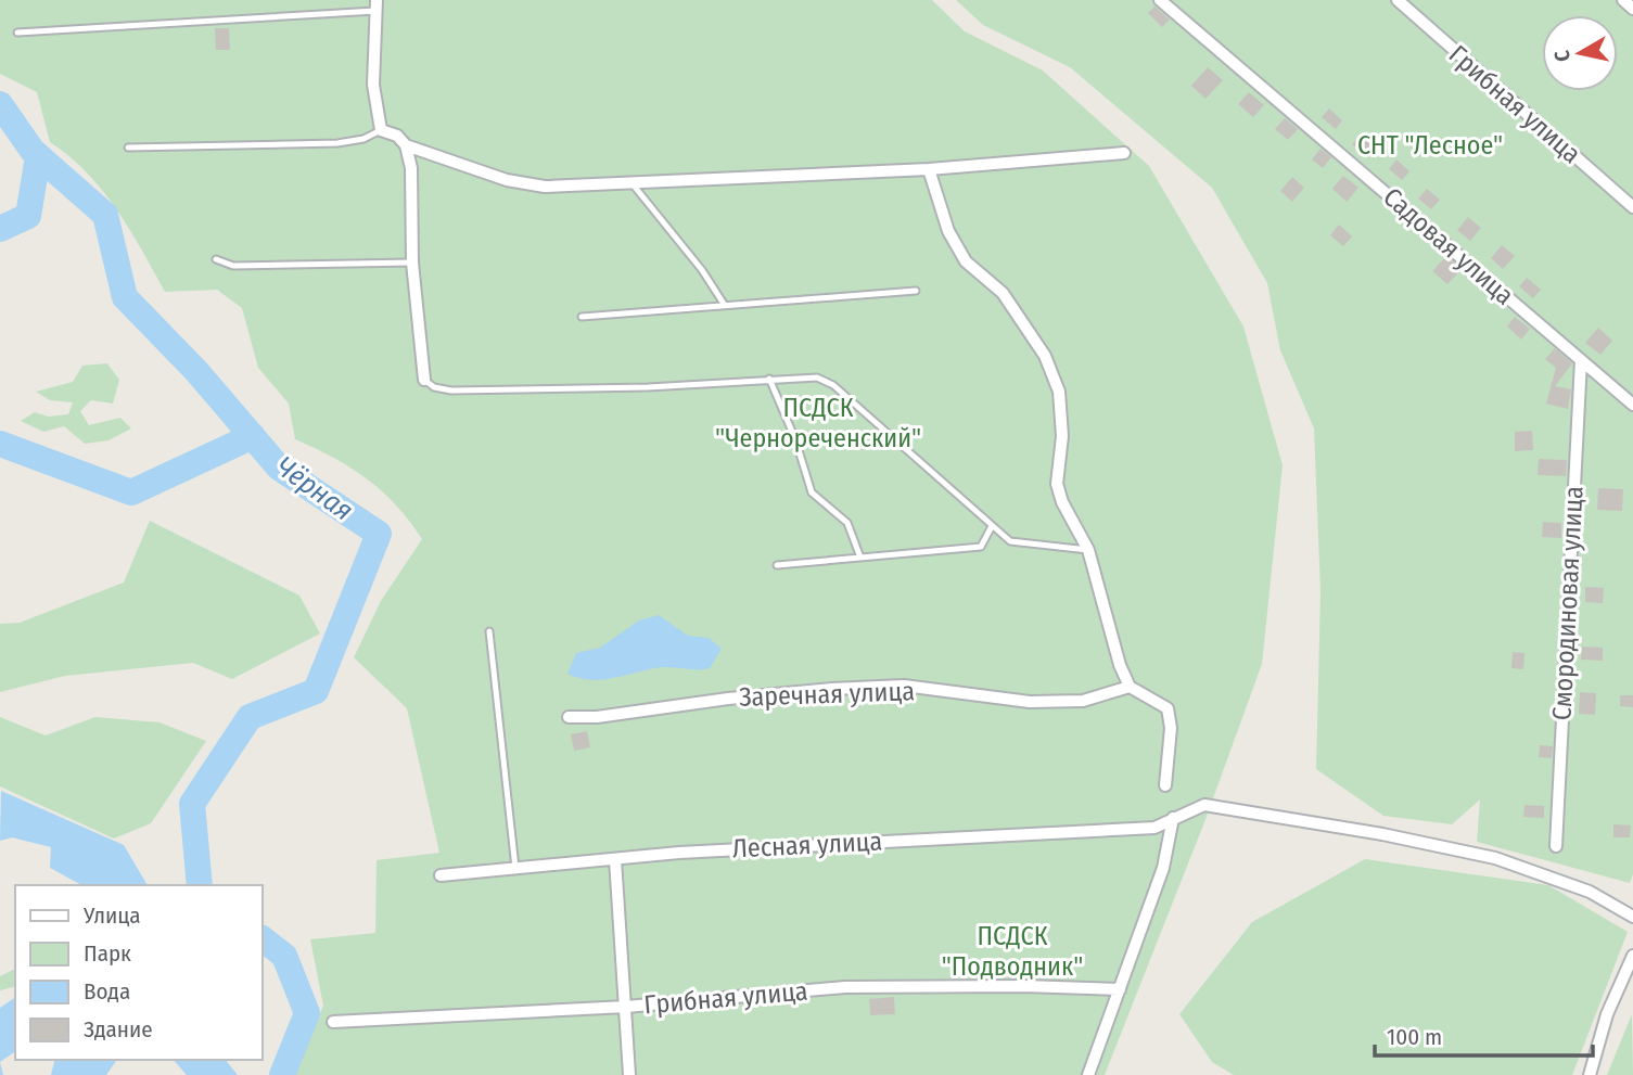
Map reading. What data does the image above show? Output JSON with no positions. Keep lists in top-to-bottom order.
{
  "streets": {
    "street": [
      "Грибная улица",
      "Садовая улица",
      "Смородиновая улица",
      "Заречная улица",
      "Лесная улица"
    ]
  },
  "crossings": [
    ["Садовая улица", "Смородиновая улица"]
  ],
  "water": ["Чёрная"],
  "parks": ["СНТ \"Лесное\"", "ПСДСК \"Чернореченский\"", "ПСДСК \"Подводник\""],
  "legend": [
    "Улица",
    "Парк",
    "Вода",
    "Здание"
  ],
  "scale_bar": "100 m",
  "north": "left"
}
